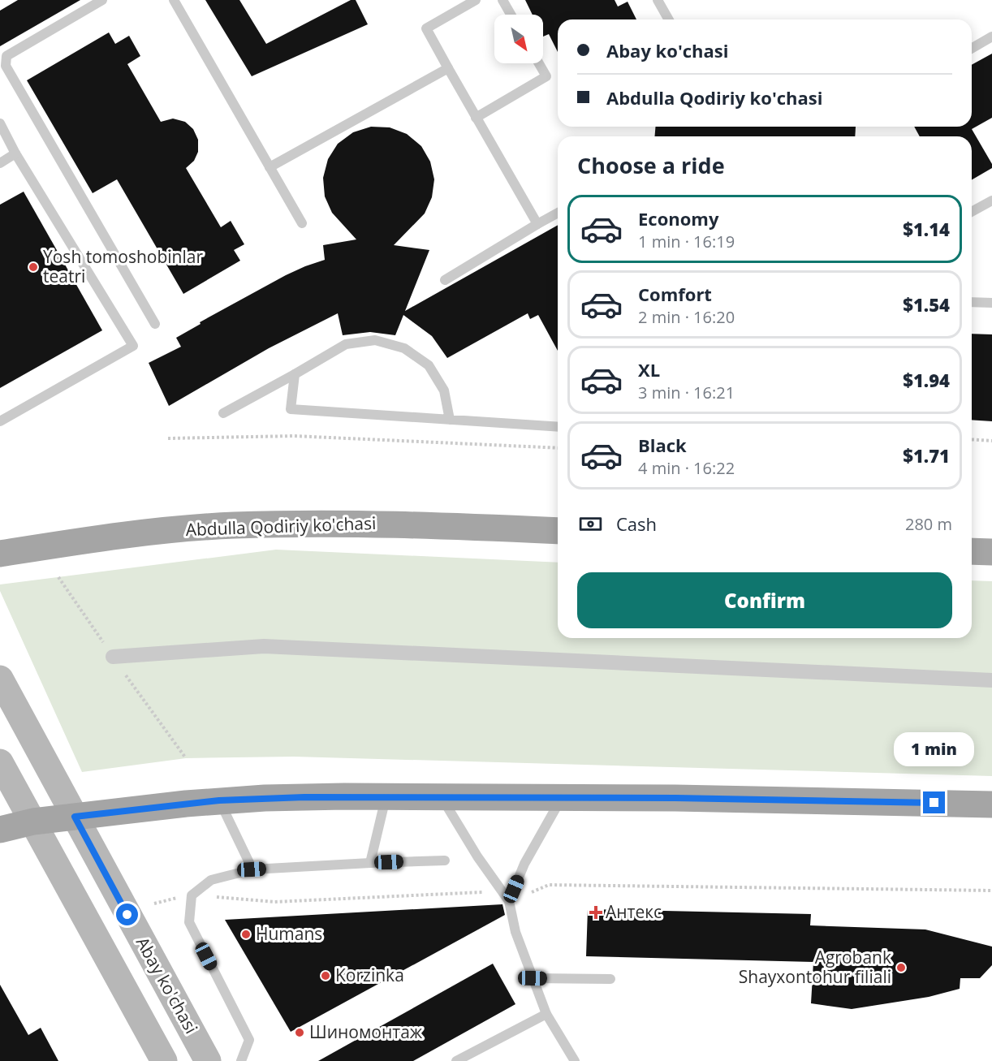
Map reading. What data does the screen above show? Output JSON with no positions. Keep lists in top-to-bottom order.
{
  "streets": {
    "main road": ["Abdulla Qodiriy ko'chasi", "Abay ko'chasi"]
  },
  "places": {
    "other": [
      "Yosh tomoshobinlar teatri",
      "Humans",
      "Agrobank Shayxontohur filiali",
      "Korzinka",
      "Шиномонтаж"
    ],
    "health": ["Антекс"]
  },
  "north": "bottom right",
  "page": {
    "banner": ["Abay ko'chasi", "Abdulla Qodiriy ko'chasi"],
    "heading": "Choose a ride",
    "list": [
      {
        "name": "Economy",
        "note": "1 min · 16:19",
        "value": "$1.14"
      },
      {
        "name": "Comfort",
        "note": "2 min · 16:20",
        "value": "$1.54"
      },
      {
        "name": "XL",
        "note": "3 min · 16:21",
        "value": "$1.94"
      },
      {
        "name": "Black",
        "note": "4 min · 16:22",
        "value": "$1.71"
      }
    ],
    "pay": ["Cash", "280 m"],
    "buttons": "Confirm",
    "bubble": "1 min"
  }
}
